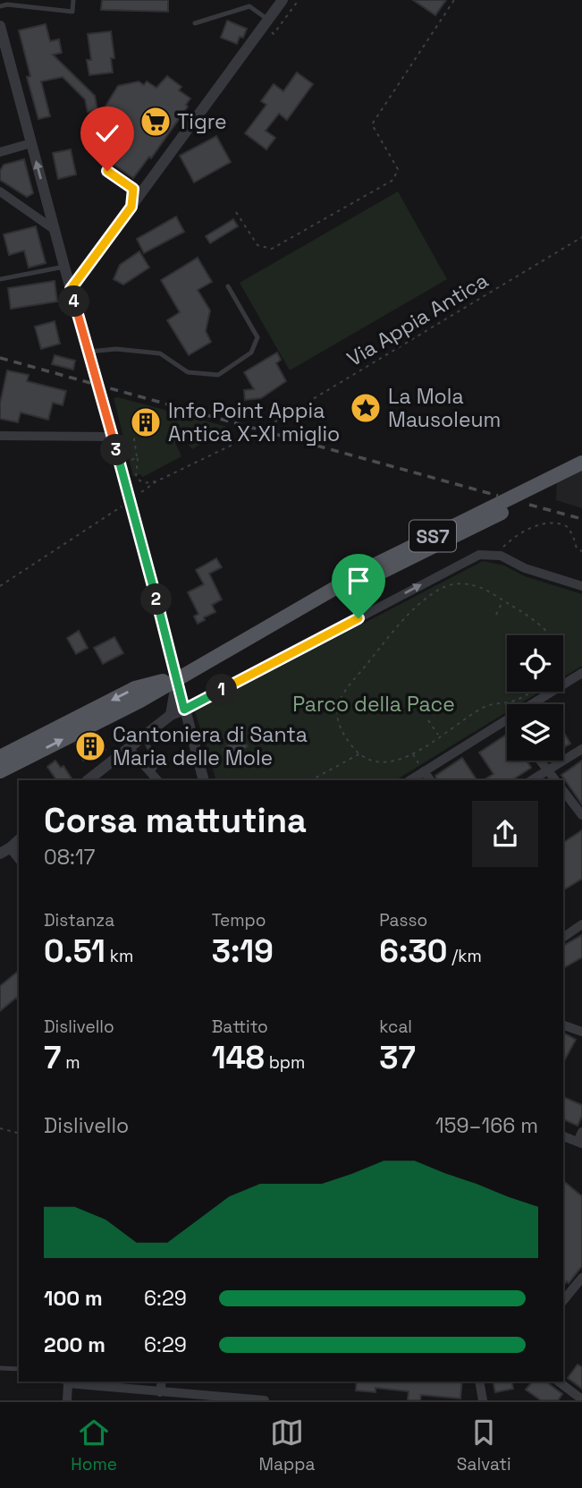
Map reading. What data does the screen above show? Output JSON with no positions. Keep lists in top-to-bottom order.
{
  "streets": {
    "main road": ["SS7"],
    "path": ["Via Appia Antica"]
  },
  "parks": ["Parco della Pace"],
  "places": {
    "supermarket": ["Tigre"],
    "place": ["La Mola Mausoleum"],
    "building": ["Info Point Appia Antica X-XI miglio", "Cantoniera di Santa Maria delle Mole"]
  },
  "page": {
    "pins": [
      "4",
      "3",
      "2",
      "1"
    ],
    "heading": ["Corsa mattutina", "08:17"],
    "stats": [
      ["Distanza", "0.51 km"],
      ["Tempo", "3:19"],
      ["Passo", "6:30 /km"],
      ["Dislivello", "7 m"],
      ["Battito", "148 bpm"],
      ["kcal", "37"]
    ],
    "chart": ["Dislivello", "159–166 m"],
    "list": [
      {
        "name": "100 m",
        "note": "6:29"
      },
      {
        "name": "200 m",
        "note": "6:29"
      }
    ],
    "tabs": ["Home", "Mappa", "Salvati"]
  }
}
